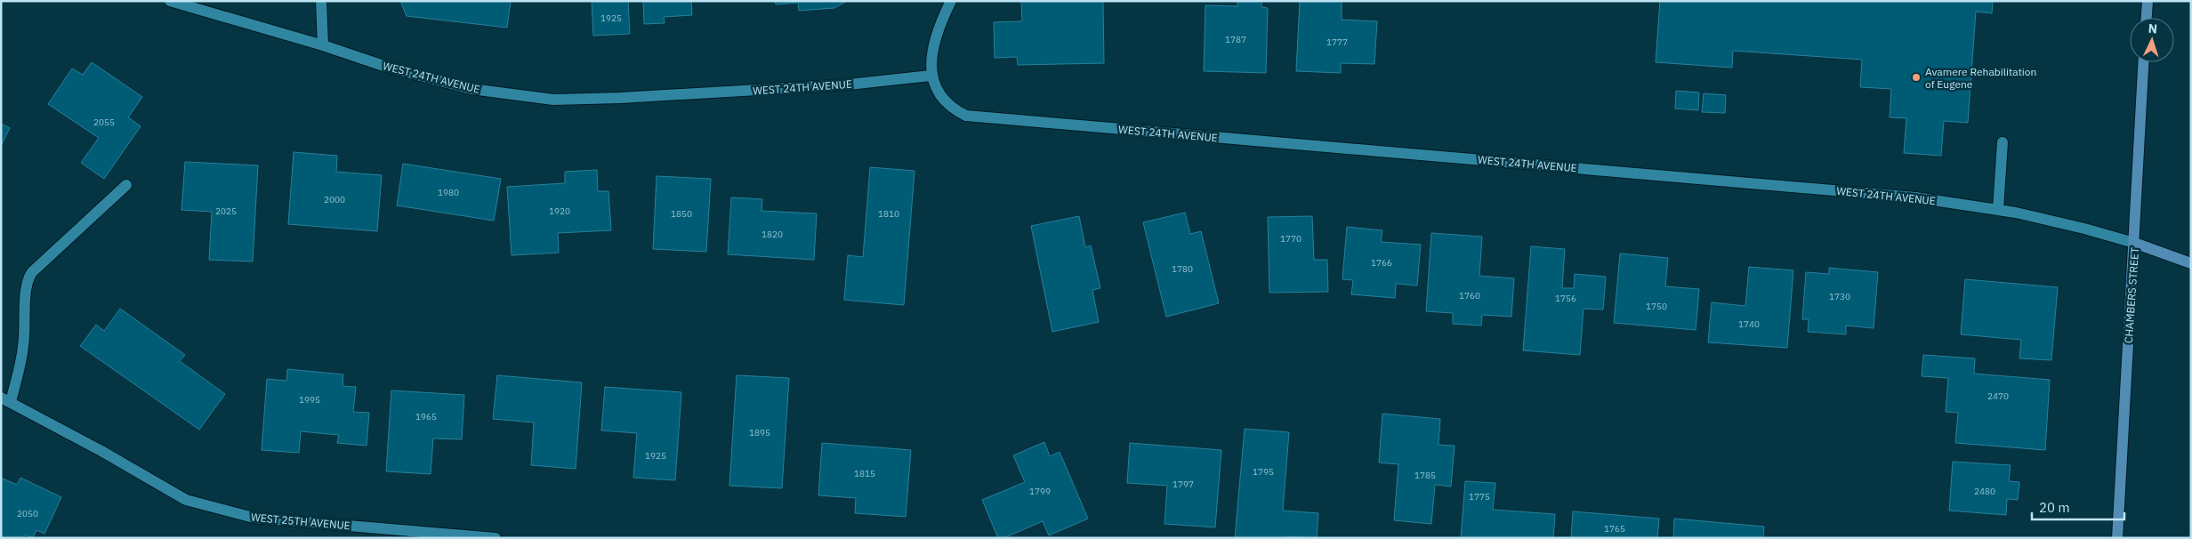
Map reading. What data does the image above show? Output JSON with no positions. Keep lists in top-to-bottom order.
{
  "streets": {
    "main road": ["WEST 24TH AVENUE", "CHAMBERS STREET"],
    "street": ["WEST 25TH AVENUE"]
  },
  "crossings": [
    ["WEST 24TH AVENUE", "CHAMBERS STREET"]
  ],
  "places": ["Avamere Rehabilitation of Eugene"],
  "house_numbers": [
    "1925",
    "1787",
    "1777",
    "2055",
    "1980",
    "2000",
    "2025",
    "1920",
    "1850",
    "1810",
    "1820",
    "1770",
    "1766",
    "1780",
    "1760",
    "1730",
    "1756",
    "1750",
    "1740",
    "2470",
    "1995",
    "1965",
    "1895",
    "1925",
    "1795",
    "1815",
    "1785",
    "1797",
    "1799",
    "2480",
    "1775",
    "2050",
    "1765"
  ],
  "scale_bar": "20 m",
  "north": "top"
}
